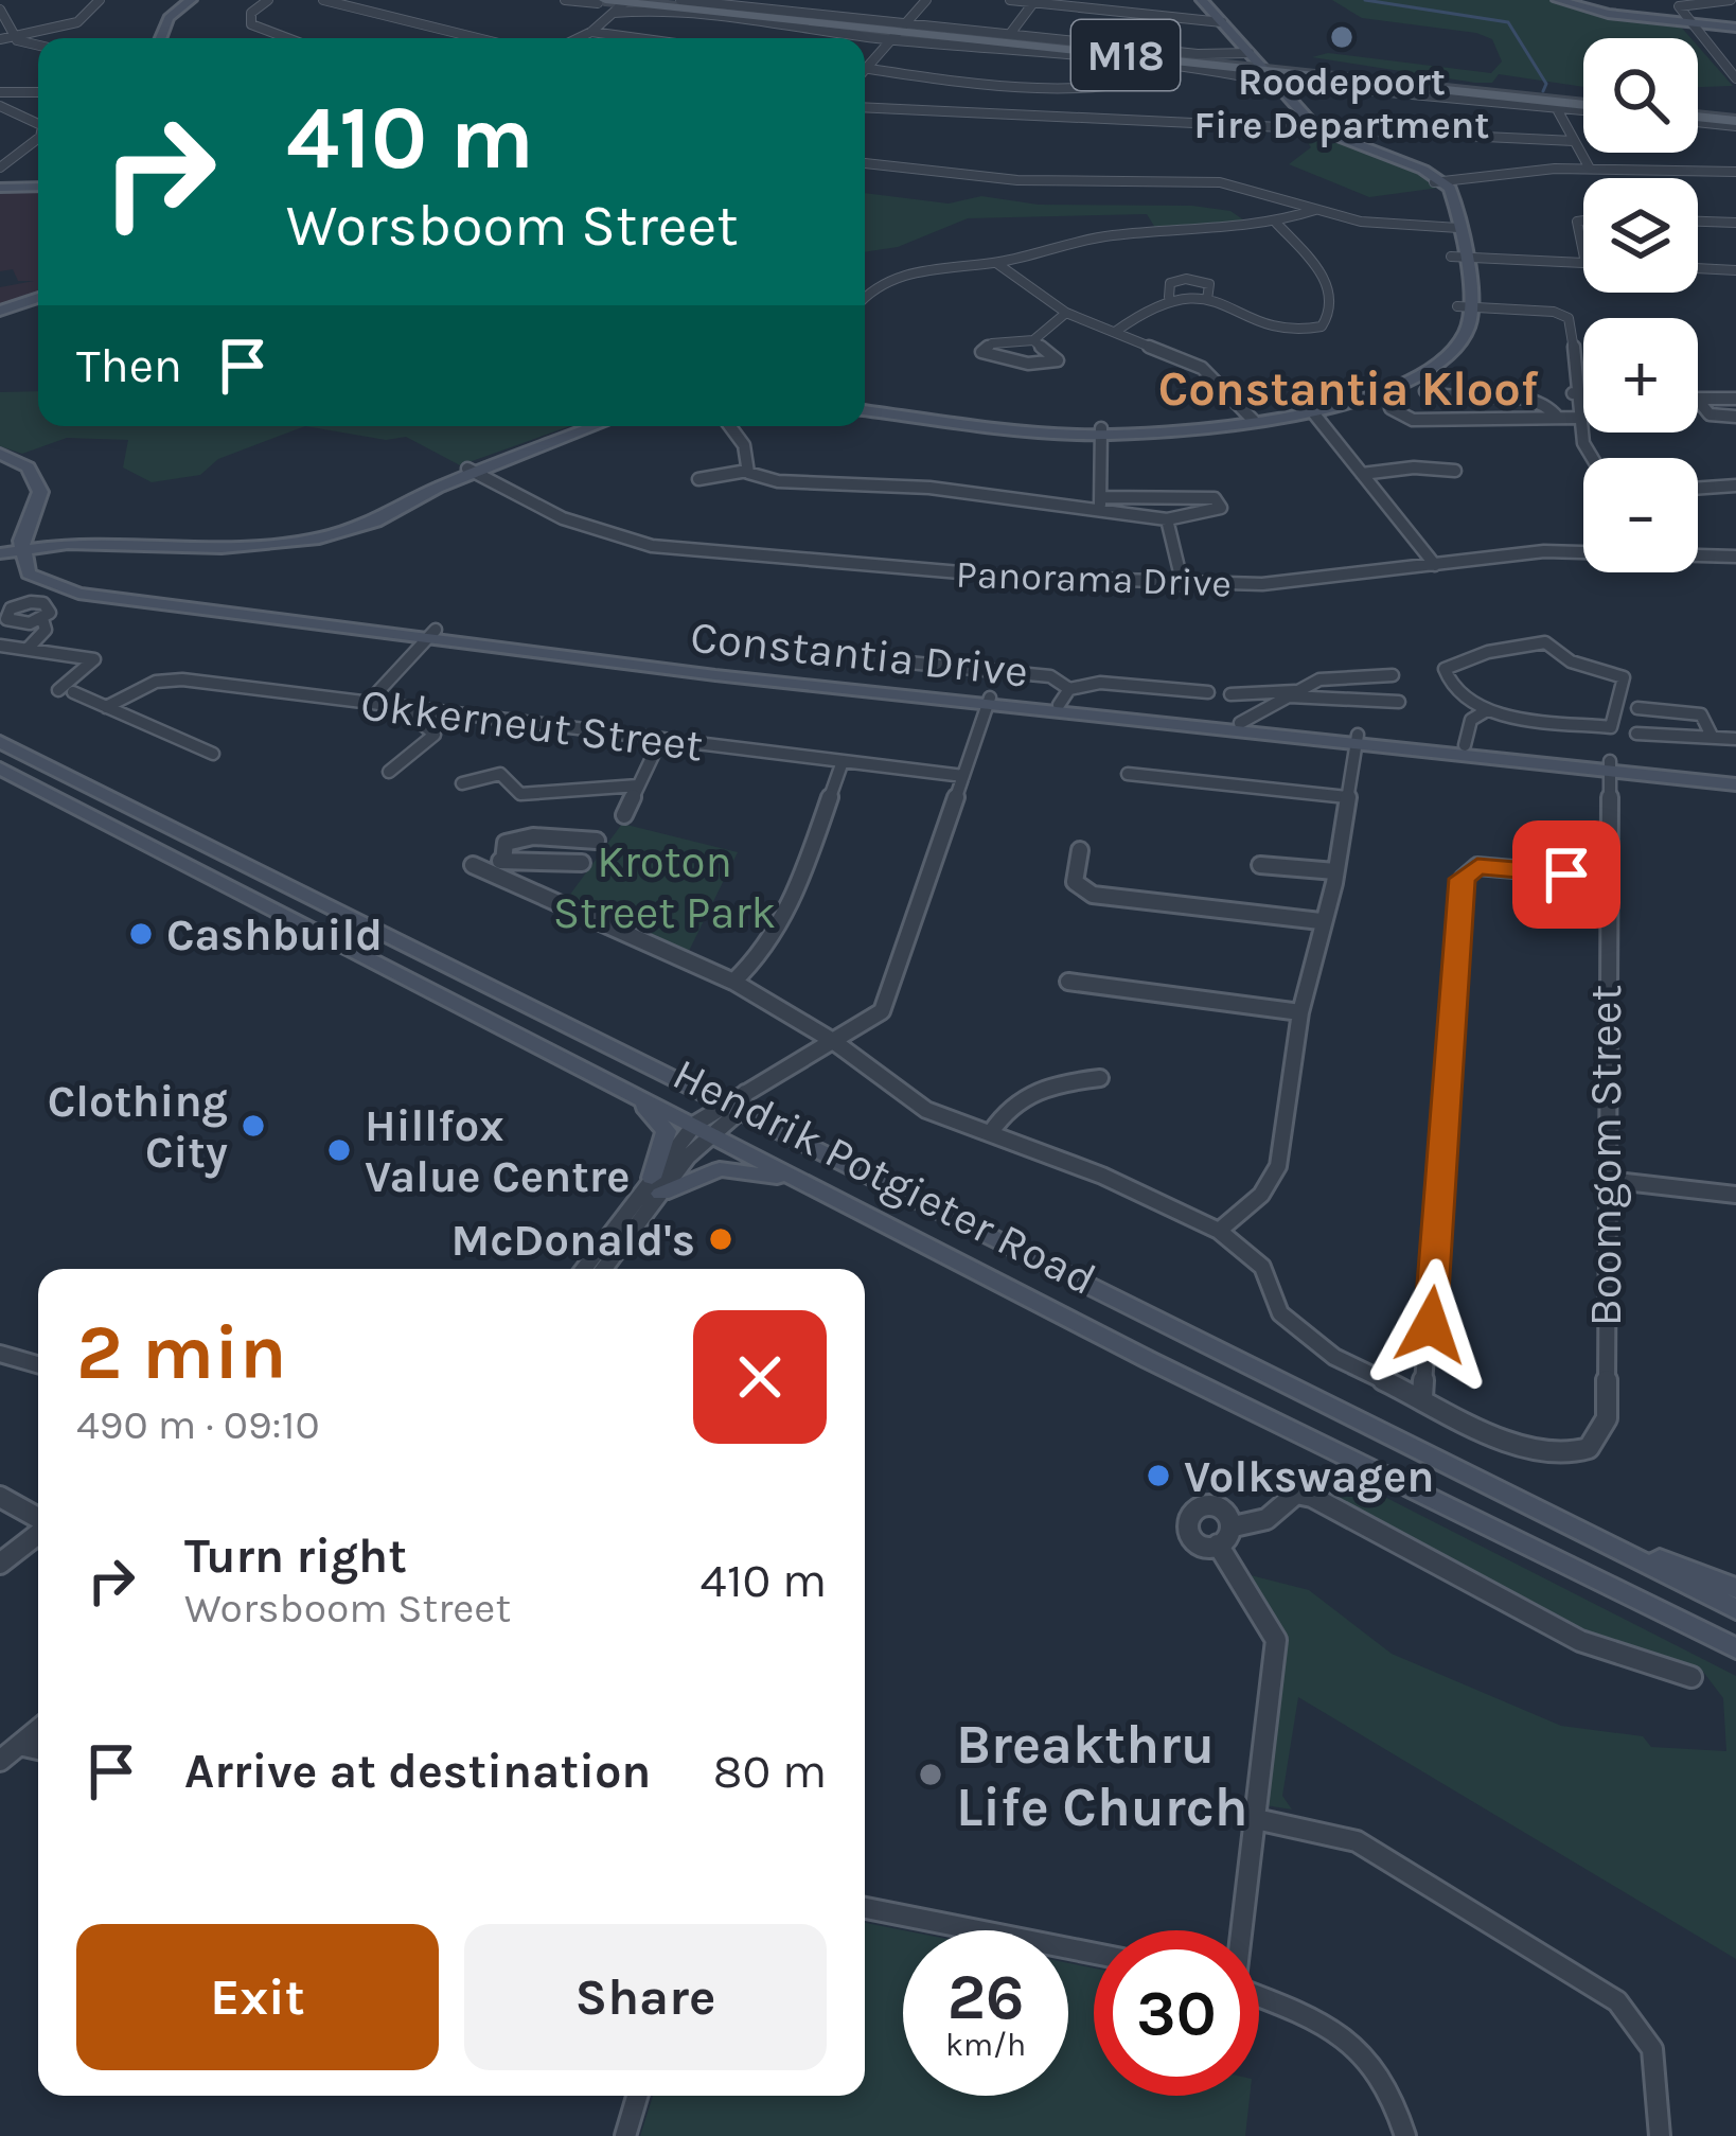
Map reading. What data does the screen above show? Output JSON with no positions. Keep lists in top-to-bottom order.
{
  "streets": {
    "main road": ["M18"],
    "street": [
      "Panorama Drive",
      "Constantia Drive",
      "Okkerneut Street",
      "Boomgom Street",
      "Hendrik Potgieter Road"
    ]
  },
  "crossings": [
    ["Constantia Drive", "Boomgom Street"]
  ],
  "districts": ["Constantia Kloof"],
  "parks": ["Kroton Street Park"],
  "places": [
    "Roodepoort Fire Department",
    "Cashbuild",
    "Clothing City",
    "Hillfox Value Centre",
    "McDonald's",
    "Volkswagen",
    "Breakthru Life Church"
  ],
  "page": {
    "map_buttons": ["+", "−"],
    "turn": ["410 m", "Worsboom Street"],
    "then": "Then",
    "heading": ["2 min", "490 m · 09:10"],
    "list": [
      {
        "name": "Turn right",
        "note": "Worsboom Street",
        "value": "410 m"
      },
      {
        "name": "Arrive at destination",
        "value": "80 m"
      }
    ],
    "buttons": ["Exit", "Share"],
    "speed": "26 km/h",
    "limit": "30"
  }
}
